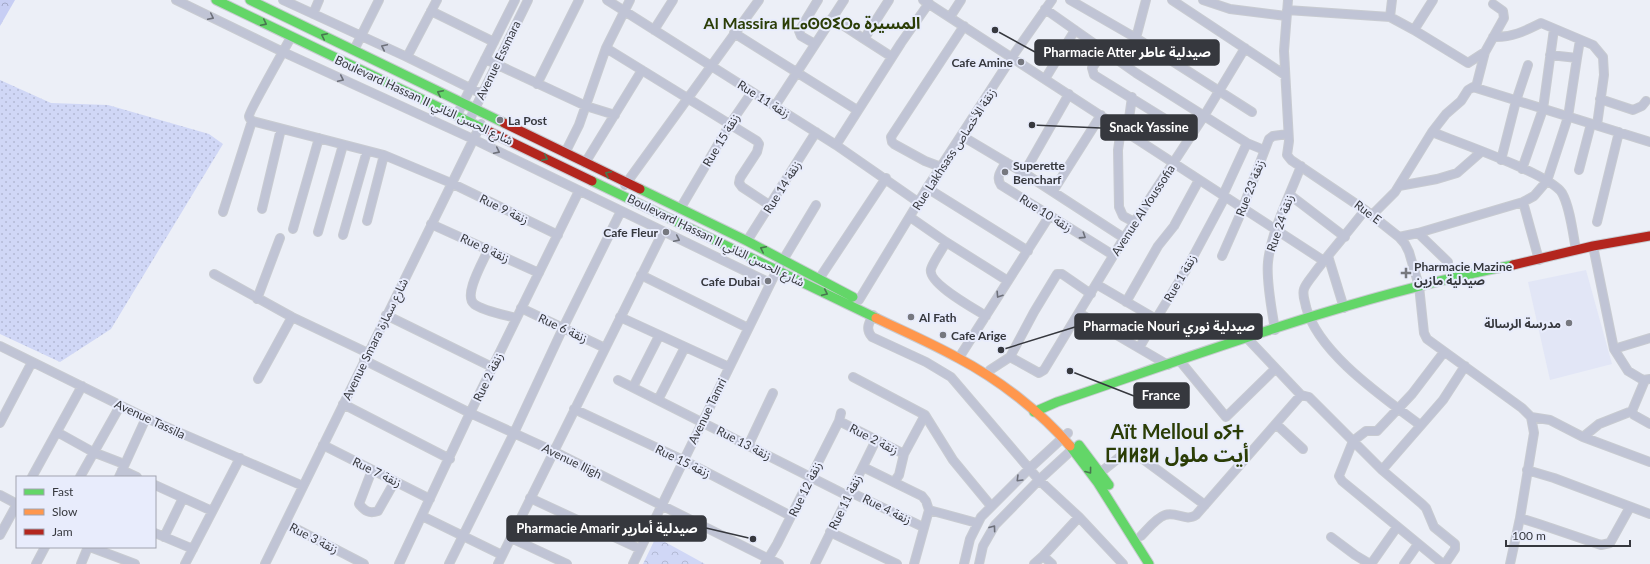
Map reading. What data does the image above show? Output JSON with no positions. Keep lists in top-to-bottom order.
{
  "streets": {
    "main road": ["Boulevard Hassan II شارع الحسن الثاني"],
    "street": [
      "Avenue Essmara",
      "Rue 11 زنقة",
      "Rue 15 زنقة",
      "Rue Lakhsass زنقة الأخصاص",
      "Rue 14 زنقة",
      "Rue 23 زنقة",
      "Rue 9 زنقة",
      "Avenue Al Youssofia",
      "Rue E",
      "Rue 10 زنقة",
      "Rue 24 زنقة",
      "Rue 8 زنقة",
      "Rue 1 زنقة",
      "Rue 6 زنقة",
      "Avenue Smara شارع سمارة",
      "Rue 2 زنقة",
      "Avenue Tamri",
      "Avenue Tassila",
      "Rue 13 زنقة",
      "Avenue Iligh",
      "Rue 7 زنقة",
      "Rue 12 زنقة",
      "Rue 4 زنقة",
      "Rue 3 زنقة"
    ]
  },
  "crossings": [
    ["Avenue Essmara", "Boulevard Hassan II شارع الحسن الثاني"],
    ["Rue 11 زنقة", "Rue 15 زنقة"],
    ["Rue 11 زنقة", "Rue Lakhsass زنقة الأخصاص"],
    ["Rue 11 زنقة", "Rue 14 زنقة"],
    ["Rue 11 زنقة", "Rue 2 زنقة"],
    ["Rue 11 زنقة", "Rue 13 زنقة"],
    ["Rue 11 زنقة", "Rue 4 زنقة"],
    ["Boulevard Hassan II شارع الحسن الثاني", "Rue 15 زنقة"],
    ["Boulevard Hassan II شارع الحسن الثاني", "Rue Lakhsass زنقة الأخصاص"],
    ["Boulevard Hassan II شارع الحسن الثاني", "Rue 14 زنقة"],
    ["Boulevard Hassan II شارع الحسن الثاني", "Avenue Smara شارع سمارة"],
    ["Boulevard Hassan II شارع الحسن الثاني", "Avenue Tamri"],
    ["Rue 15 زنقة", "Avenue Tamri"],
    ["Rue 15 زنقة", "Rue 12 زنقة"],
    ["Rue Lakhsass زنقة الأخصاص", "Rue 10 زنقة"],
    ["Rue 23 زنقة", "Rue E"],
    ["Rue 9 زنقة", "Avenue Smara شارع سمارة"],
    ["Rue 9 زنقة", "Rue 2 زنقة"],
    ["Avenue Al Youssofia", "Rue 10 زنقة"],
    ["Rue E", "Rue 24 زنقة"],
    ["Rue 8 زنقة", "Avenue Smara شارع سمارة"],
    ["Rue 8 زنقة", "Rue 2 زنقة"],
    ["Rue 6 زنقة", "Rue 2 زنقة"],
    ["Avenue Smara شارع سمارة", "Avenue Tassila"],
    ["Avenue Smara شارع سمارة", "Avenue Iligh"],
    ["Avenue Smara شارع سمارة", "Rue 7 زنقة"],
    ["Avenue Smara شارع سمارة", "Rue 3 زنقة"],
    ["Rue 2 زنقة", "Avenue Iligh"],
    ["Rue 2 زنقة", "Rue 7 زنقة"],
    ["Rue 2 زنقة", "Rue 12 زنقة"],
    ["Avenue Tamri", "Rue 13 زنقة"],
    ["Avenue Tamri", "Avenue Iligh"],
    ["Rue 13 زنقة", "Rue 12 زنقة"],
    ["Rue 13 زنقة", "Rue 4 زنقة"],
    ["Avenue Iligh", "Rue 12 زنقة"]
  ],
  "districts": ["Al Massira ⵍⵎⴰⵙⵙⵉⵔⴰ المسيرة", "Aït Melloul ⴰⵢⵜ ⵎⵍⵍⵓⵍ أيت ملول"],
  "places": {
    "other": [
      "Pharmacie Atter صيدلية عاطر",
      "Cafe Amine",
      "La Post",
      "Snack Yassine",
      "Superette Bencharf",
      "Cafe Fleur",
      "Cafe Dubai",
      "Al Fath",
      "مدرسة الرسالة",
      "Cafe Arige",
      "Pharmacie Nouri صيدلية نوري",
      "France",
      "Pharmacie Amarir صيدلية أمارير"
    ],
    "health": ["Pharmacie Mazine صيدلية مازين"]
  },
  "legend": ["Fast", "Slow", "Jam"],
  "scale_bar": "100 m"
}
